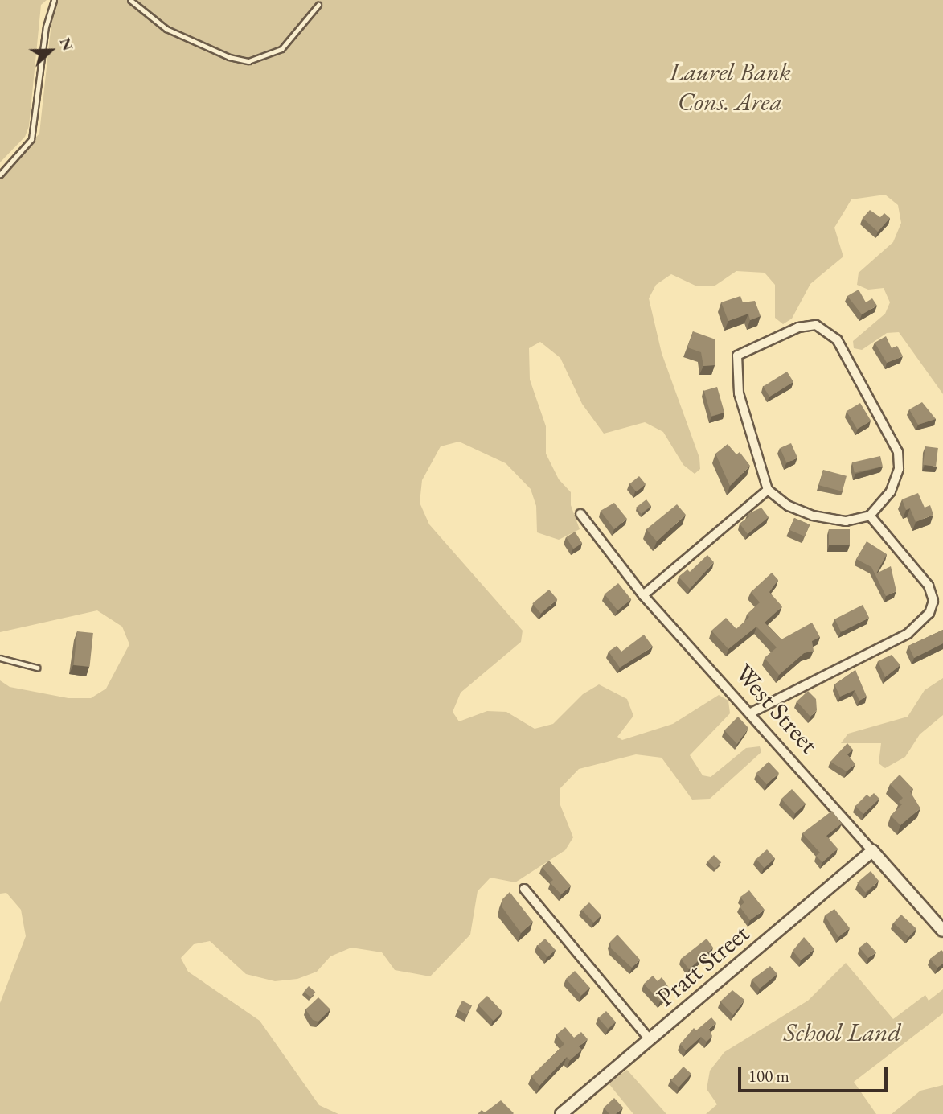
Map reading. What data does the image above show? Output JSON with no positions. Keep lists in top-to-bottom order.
{
  "streets": {
    "street": ["West Street", "Pratt Street"]
  },
  "crossings": [
    ["West Street", "Pratt Street"]
  ],
  "parks": ["Laurel Bank Cons. Area", "School Land"],
  "scale_bar": "100 m",
  "north": "right"
}
